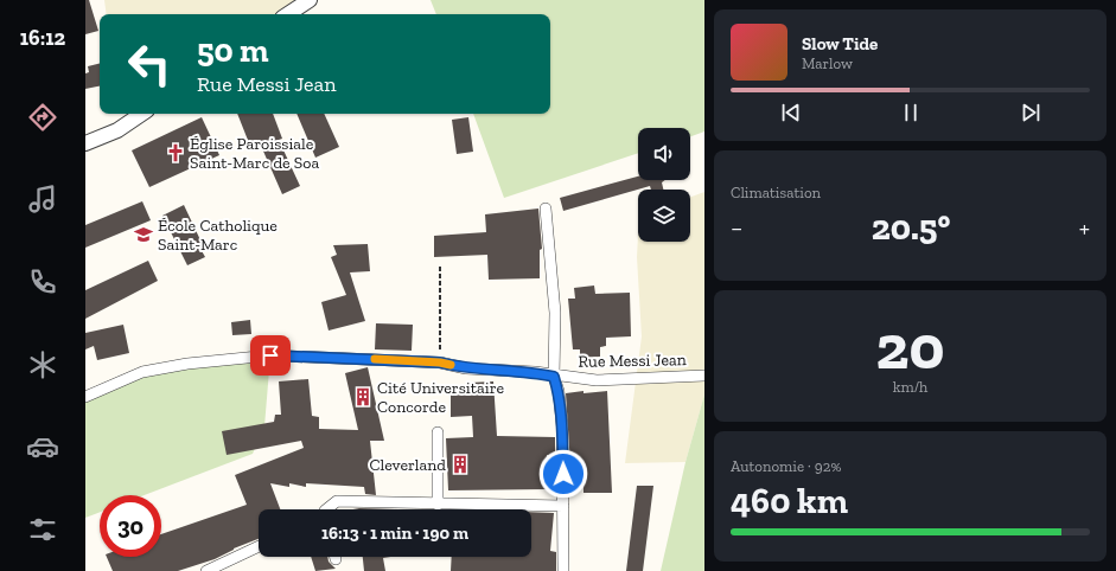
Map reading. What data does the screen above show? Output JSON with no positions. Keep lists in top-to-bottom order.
{
  "streets": {
    "street": ["Rue Messi Jean"]
  },
  "places": {
    "church": ["Église Paroissiale Saint-Marc de Soa"],
    "school or university": ["École Catholique Saint-Marc"],
    "building": ["Cité Universitaire Concorde", "Cleverland"]
  },
  "page": {
    "tabs": "16:12",
    "turn": ["50 m", "Rue Messi Jean"],
    "song": ["Slow Tide", "Marlow"],
    "tile": [
      "Climatisation",
      ["20", "km/h"],
      ["Autonomie · 92%", "460 km"]
    ],
    "heat": ["−", "20.5°", "+"],
    "limit": "30",
    "trip": "16:13 · 1 min · 190 m"
  }
}
